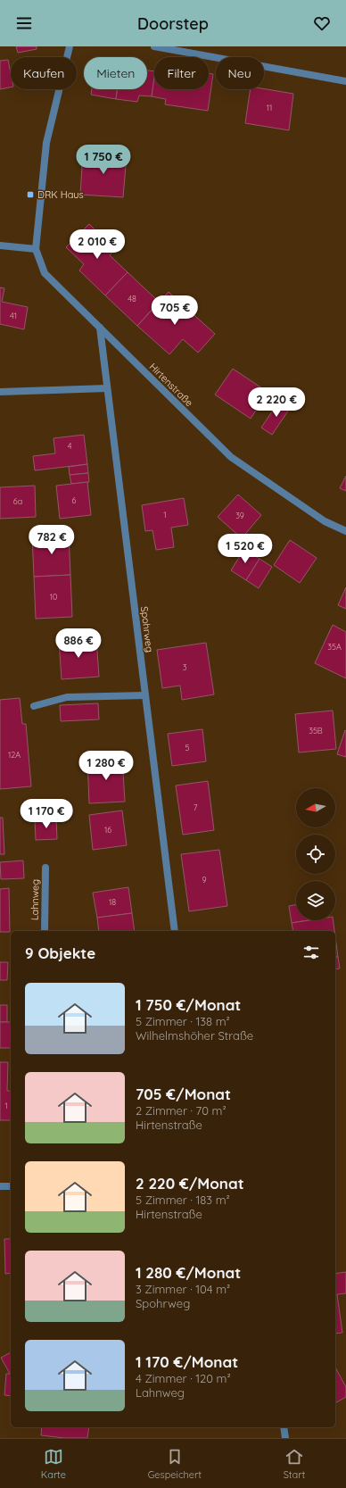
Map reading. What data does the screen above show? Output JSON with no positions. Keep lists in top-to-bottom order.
{
  "streets": {
    "street": ["Hirtenstraße", "Spohrweg", "Lahnweg"]
  },
  "crossings": [
    ["Hirtenstraße", "Spohrweg"]
  ],
  "places": {
    "transit": ["DRK Haus"]
  },
  "house_numbers": [
    "11",
    "48",
    "41",
    "4",
    "6",
    "6a",
    "1",
    "39",
    "10",
    "35A",
    "3",
    "35B",
    "5",
    "12A",
    "7",
    "16",
    "9",
    "18",
    "1"
  ],
  "north": "left",
  "page": {
    "header": "Doorstep",
    "chip": [
      "Kaufen",
      "Mieten",
      "Filter",
      "Neu"
    ],
    "price": [
      "1 750 €",
      "2 010 €",
      "705 €",
      "2 220 €",
      "782 €",
      "1 520 €",
      "886 €",
      "1 280 €",
      "1 170 €"
    ],
    "heading": "9 Objekte",
    "list": [
      {
        "name": "1 750 €/Monat",
        "note": "5 Zimmer · 138 m² · Wilhelmshöher Straße"
      },
      {
        "name": "705 €/Monat",
        "note": "2 Zimmer · 70 m² · Hirtenstraße"
      },
      {
        "name": "2 220 €/Monat",
        "note": "5 Zimmer · 183 m² · Hirtenstraße"
      },
      {
        "name": "1 280 €/Monat",
        "note": "3 Zimmer · 104 m² · Spohrweg"
      },
      {
        "name": "1 170 €/Monat",
        "note": "4 Zimmer · 120 m² · Lahnweg"
      }
    ],
    "tabs": ["Karte", "Gespeichert", "Start"]
  }
}
